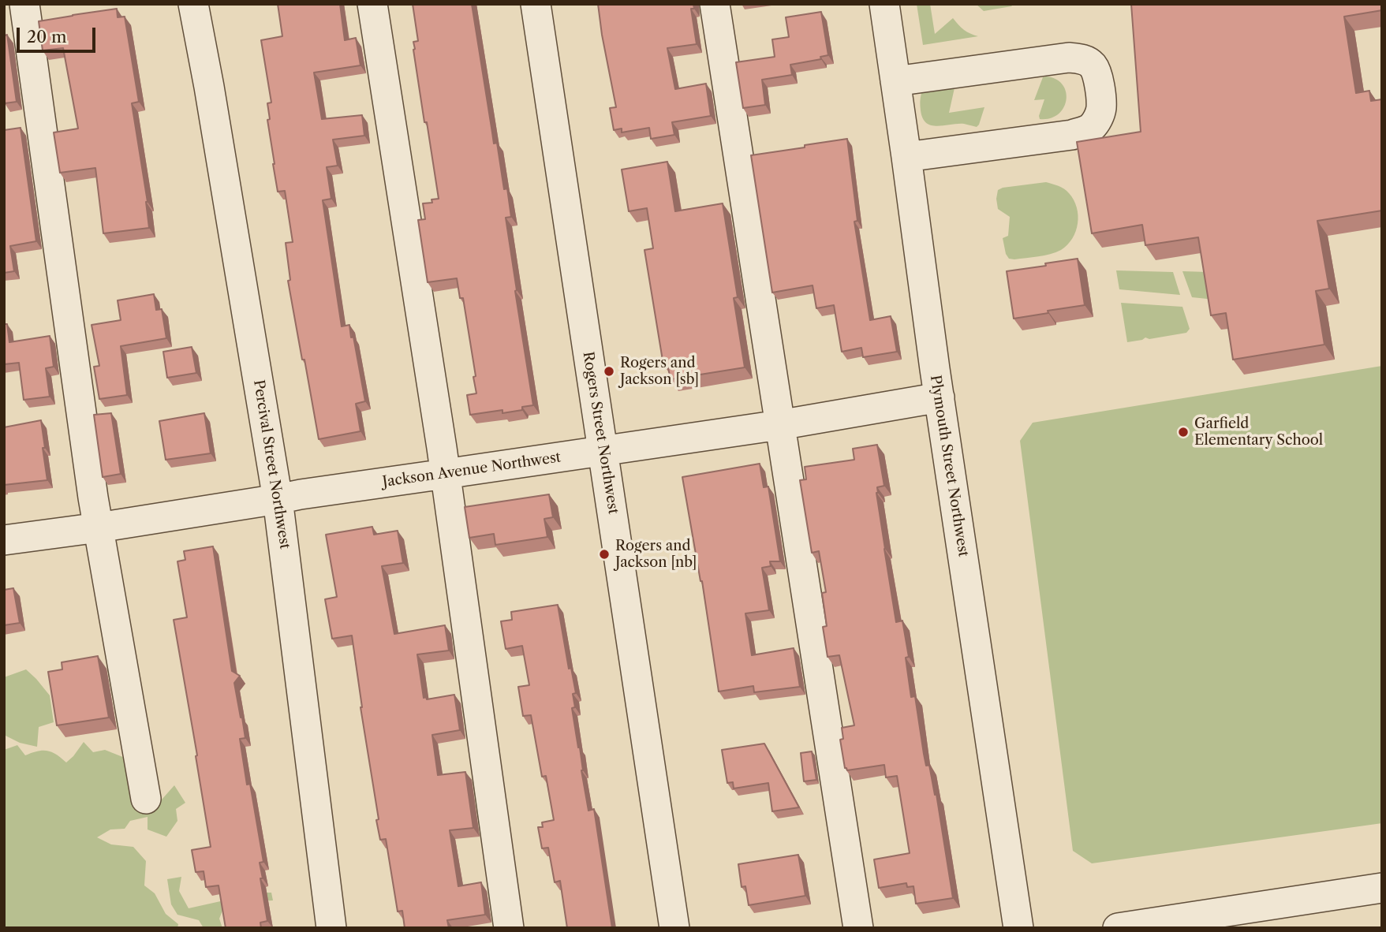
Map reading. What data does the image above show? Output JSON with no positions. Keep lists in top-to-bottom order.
{
  "streets": {
    "street": [
      "Rogers Street Northwest",
      "Percival Street Northwest",
      "Plymouth Street Northwest",
      "Jackson Avenue Northwest"
    ]
  },
  "crossings": [
    ["Rogers Street Northwest", "Jackson Avenue Northwest"],
    ["Percival Street Northwest", "Jackson Avenue Northwest"],
    ["Plymouth Street Northwest", "Jackson Avenue Northwest"]
  ],
  "places": ["Rogers and Jackson [sb]", "Garfield Elementary School", "Rogers and Jackson [nb]"],
  "scale_bar": "20 m"
}
